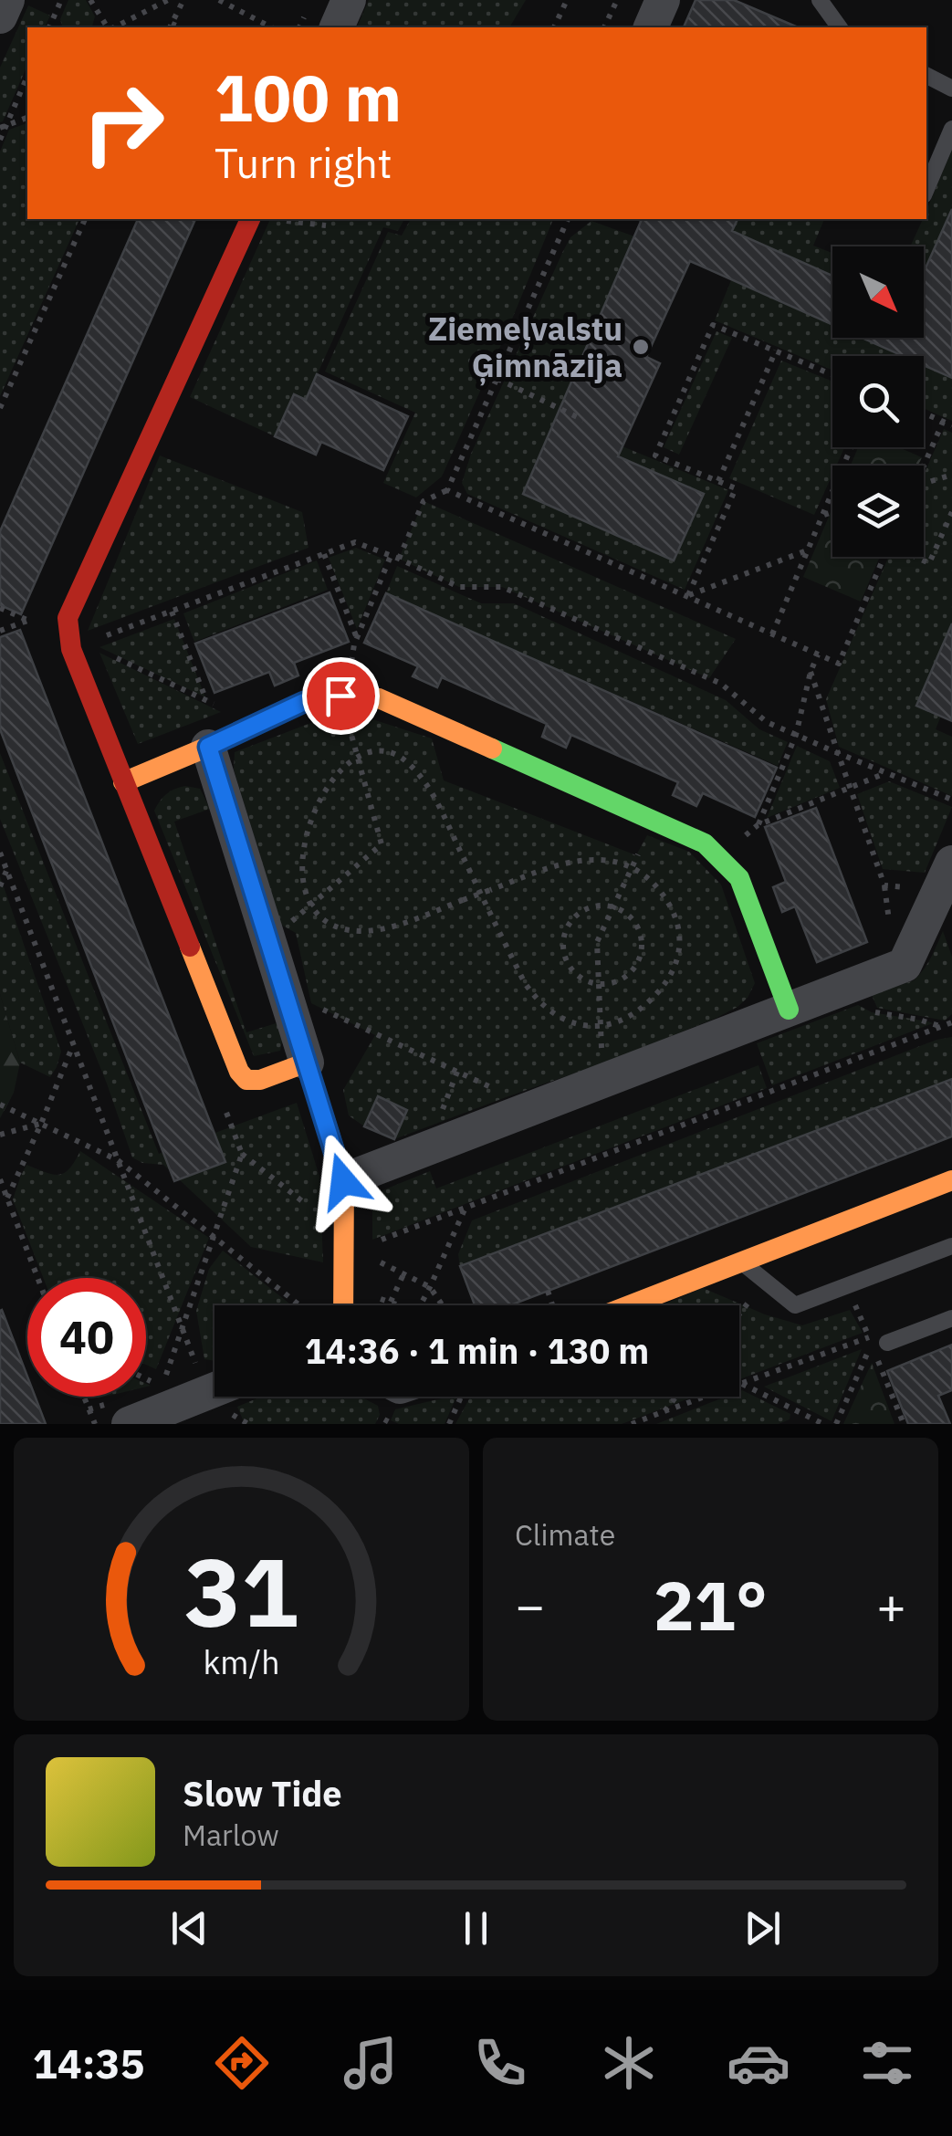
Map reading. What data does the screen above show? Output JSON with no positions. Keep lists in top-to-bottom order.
{
  "places": ["Ziemeļvalstu Ģimnāzija"],
  "north": "bottom right",
  "page": {
    "turn": ["100 m", "Turn right"],
    "limit": "40",
    "trip": "14:36 · 1 min · 130 m",
    "tile": "Climate",
    "heat": ["−", "21°", "+"],
    "song": ["Slow Tide", "Marlow"],
    "tabs": "14:35",
    "gauge": ["31", "km/h"]
  }
}
